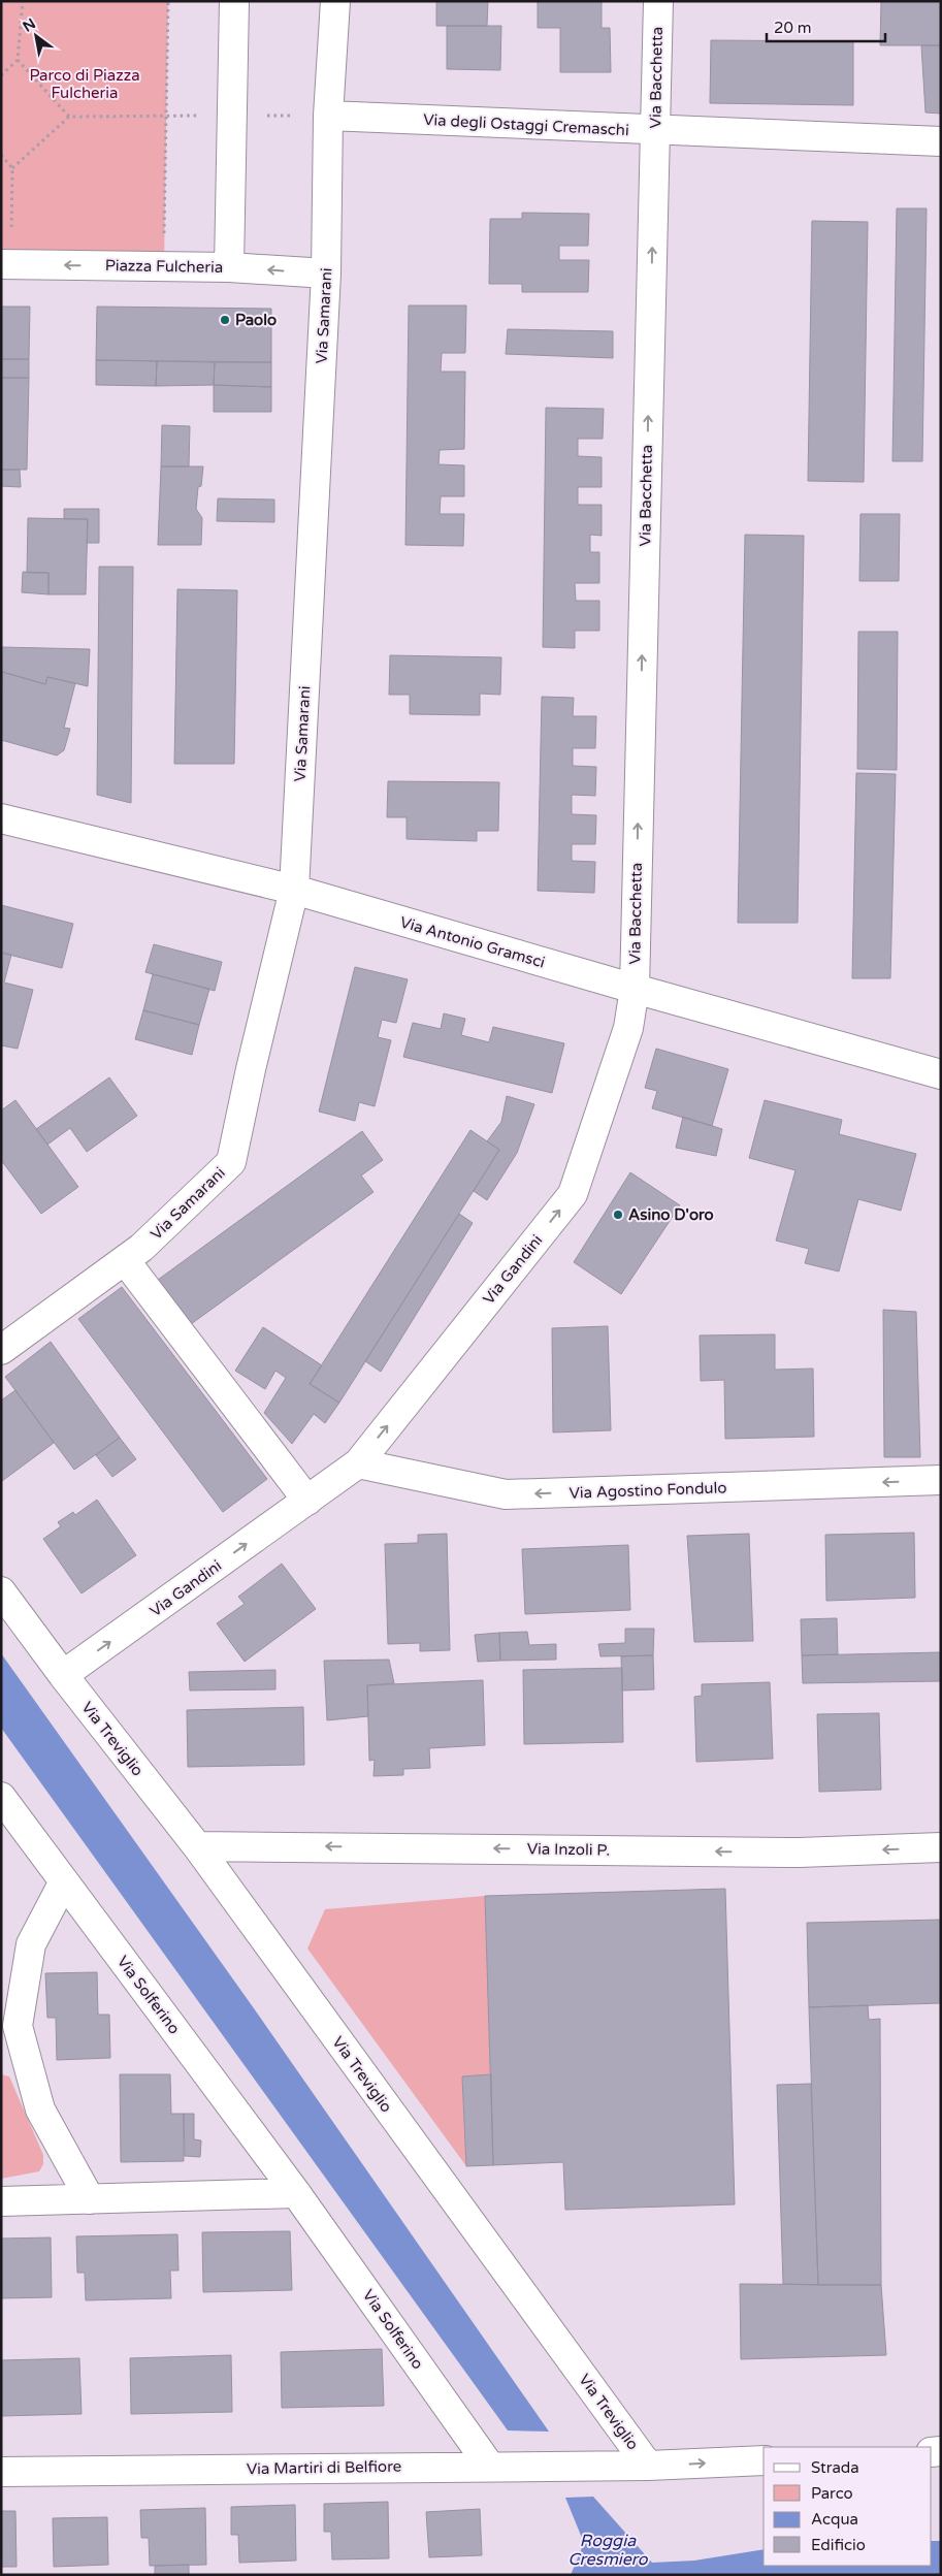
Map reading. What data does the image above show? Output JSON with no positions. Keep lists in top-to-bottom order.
{
  "streets": {
    "street": [
      "Via Bacchetta",
      "Via degli Ostaggi Cremaschi",
      "Piazza Fulcheria",
      "Via Samarani",
      "Via Antonio Gramsci",
      "Via Gandini",
      "Via Agostino Fondulo",
      "Via Treviglio",
      "Via Inzoli P.",
      "Via Solferino",
      "Via Martiri di Belfiore"
    ]
  },
  "crossings": [
    ["Via Bacchetta", "Via degli Ostaggi Cremaschi"],
    ["Via Bacchetta", "Via Antonio Gramsci"],
    ["Via Bacchetta", "Via Gandini"],
    ["Via degli Ostaggi Cremaschi", "Via Samarani"],
    ["Piazza Fulcheria", "Via Samarani"],
    ["Via Samarani", "Via Antonio Gramsci"],
    ["Via Antonio Gramsci", "Via Gandini"],
    ["Via Gandini", "Via Agostino Fondulo"],
    ["Via Gandini", "Via Treviglio"],
    ["Via Treviglio", "Via Inzoli P."],
    ["Via Treviglio", "Via Martiri di Belfiore"],
    ["Via Solferino", "Via Martiri di Belfiore"]
  ],
  "one_way": [
    "Via Bacchetta",
    "Piazza Fulcheria",
    "Via Gandini",
    "Via Agostino Fondulo",
    "Via Inzoli P."
  ],
  "water": ["Roggia Cresmiero"],
  "parks": ["Parco di Piazza Fulcheria"],
  "places": ["Paolo", "Asino D'oro"],
  "legend": [
    "Strada",
    "Parco",
    "Acqua",
    "Edificio"
  ],
  "scale_bar": "20 m",
  "north": "top left"
}
